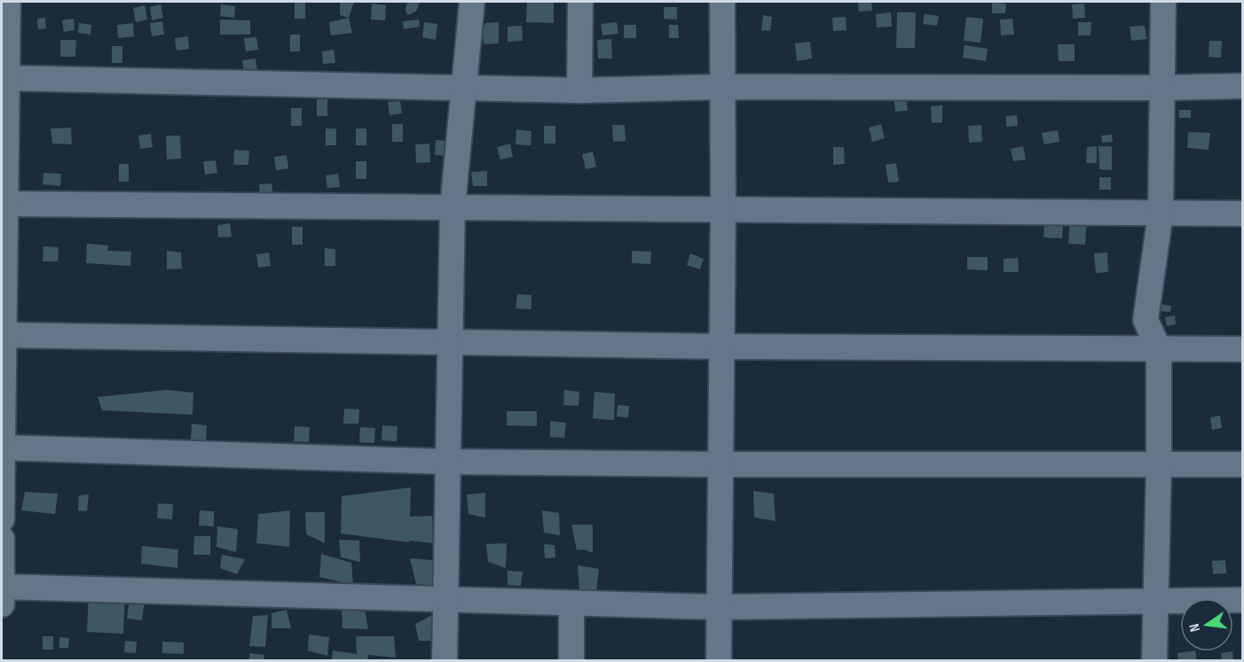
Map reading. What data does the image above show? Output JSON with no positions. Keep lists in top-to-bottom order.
{
  "north": "left"
}
